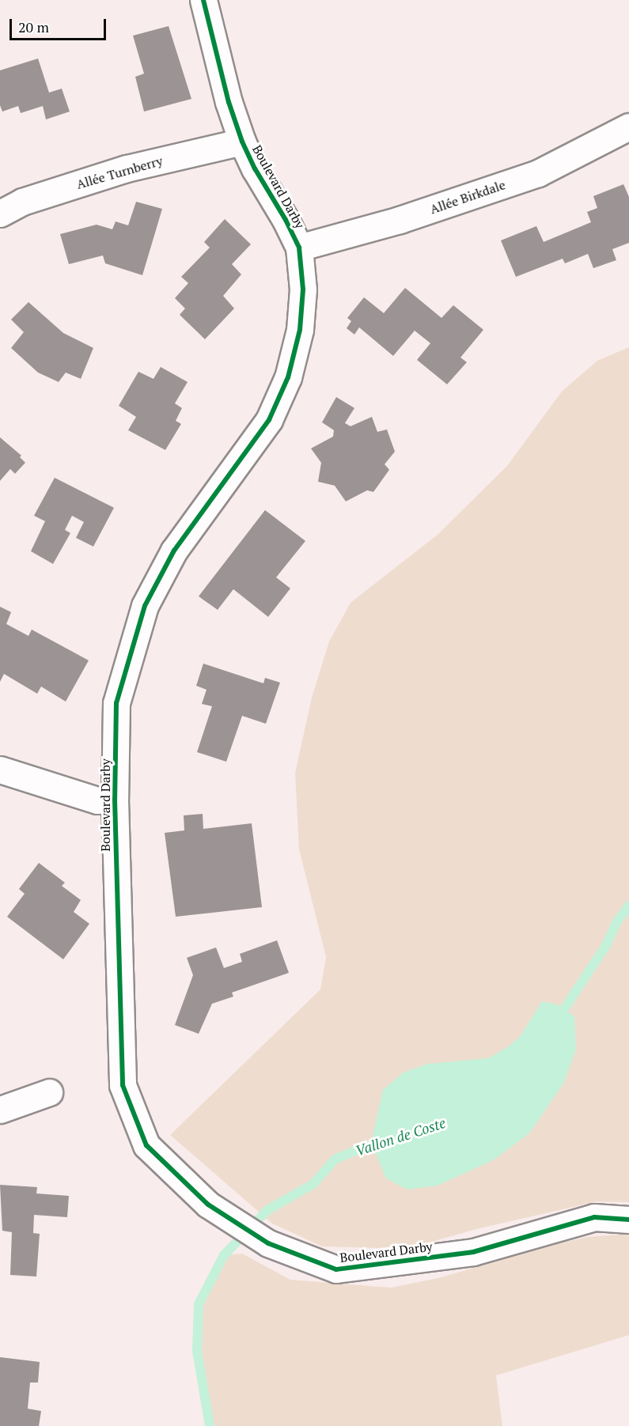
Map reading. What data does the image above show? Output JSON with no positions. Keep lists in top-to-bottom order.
{
  "streets": {
    "street": ["Allée Turnberry", "Boulevard Darby", "Allée Birkdale"]
  },
  "crossings": [
    ["Allée Turnberry", "Boulevard Darby"],
    ["Boulevard Darby", "Allée Birkdale"]
  ],
  "water": ["Vallon de Coste"],
  "scale_bar": "20 m"
}
